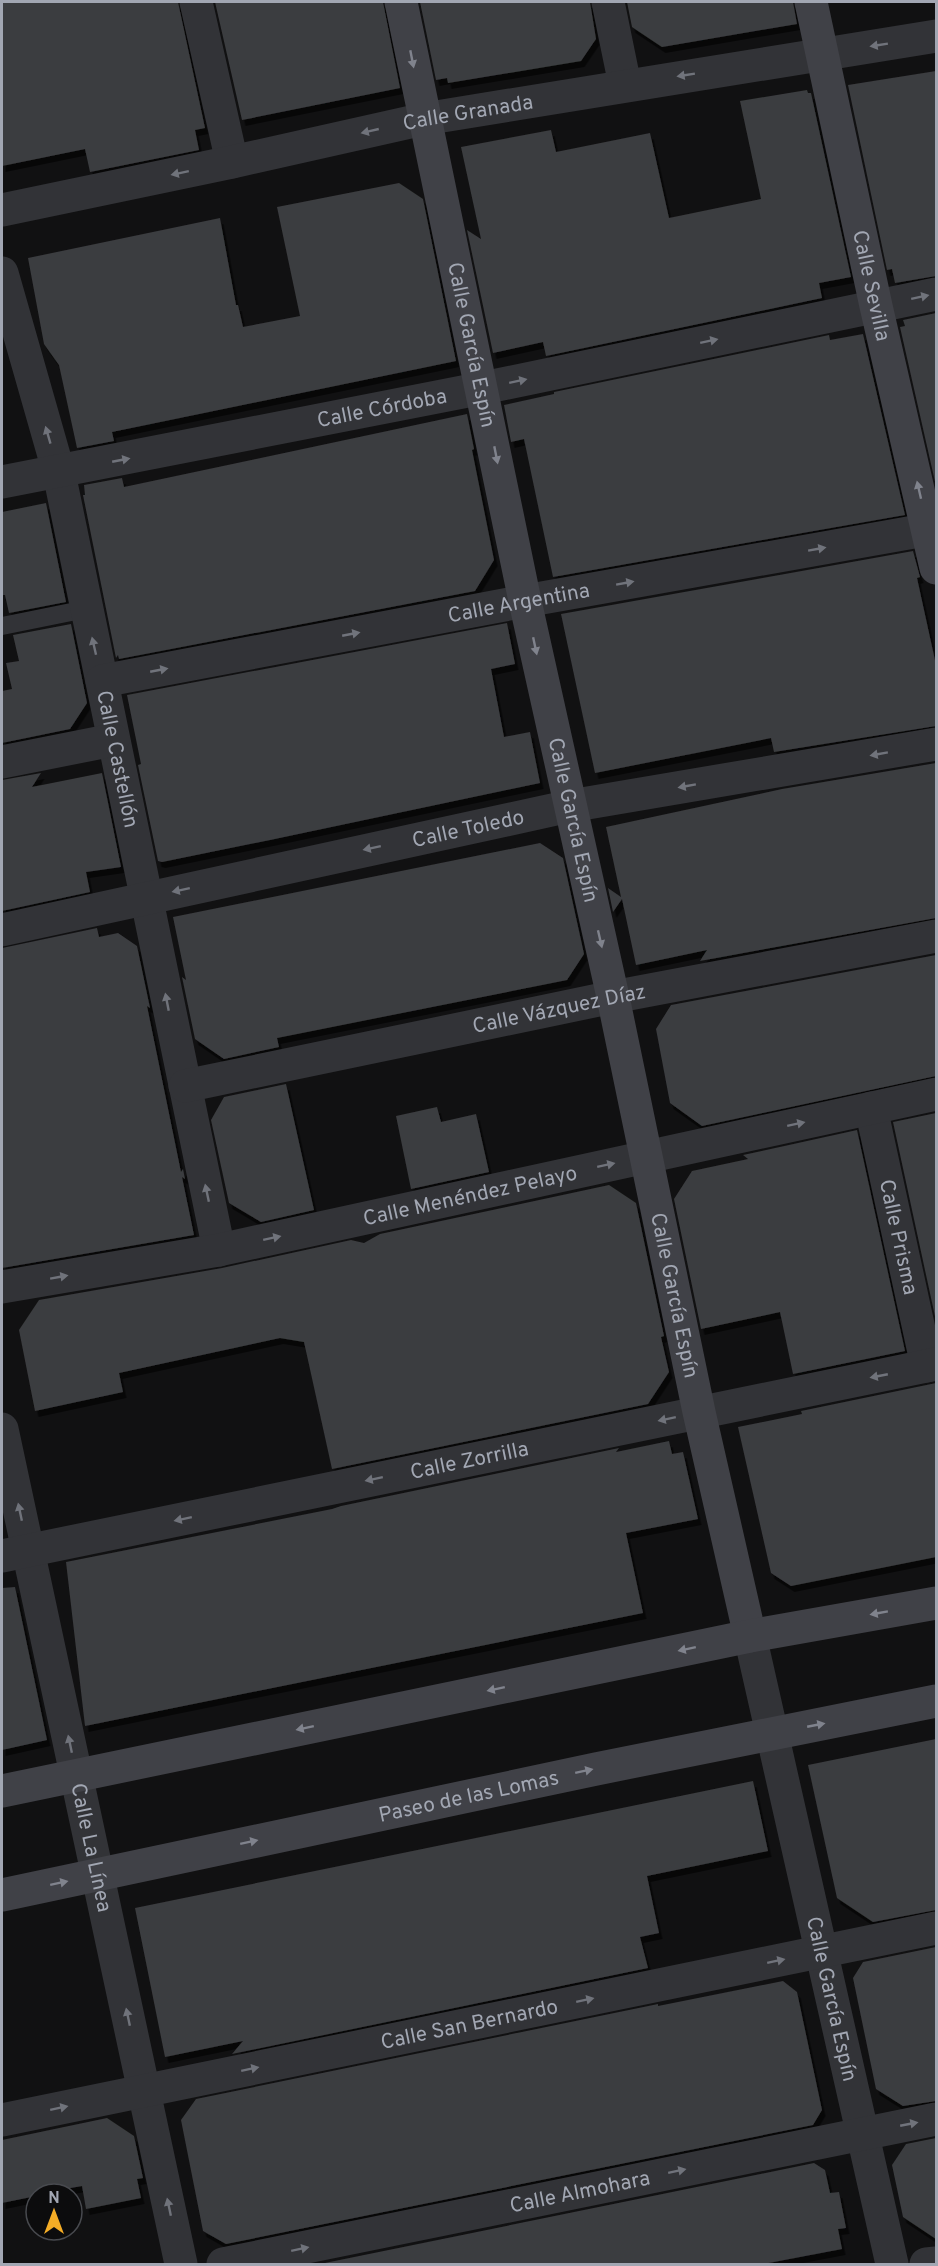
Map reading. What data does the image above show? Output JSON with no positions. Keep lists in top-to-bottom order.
{
  "streets": {
    "street": [
      "Calle Granada",
      "Calle Sevilla",
      "Calle García Espín",
      "Calle Córdoba",
      "Calle Argentina",
      "Calle Castellón",
      "Calle Toledo",
      "Calle Vázquez Díaz",
      "Calle Menéndez Pelayo",
      "Calle Prisma",
      "Calle Zorrilla",
      "Paseo de las Lomas",
      "Calle La Línea",
      "Calle San Bernardo",
      "Calle Almohara"
    ]
  },
  "crossings": [
    ["Calle Granada", "Calle Sevilla"],
    ["Calle Granada", "Calle García Espín"],
    ["Calle Sevilla", "Calle Córdoba"],
    ["Calle Sevilla", "Calle Argentina"],
    ["Calle García Espín", "Calle Córdoba"],
    ["Calle García Espín", "Calle Argentina"],
    ["Calle García Espín", "Calle Toledo"],
    ["Calle García Espín", "Calle Vázquez Díaz"],
    ["Calle García Espín", "Calle Menéndez Pelayo"],
    ["Calle García Espín", "Calle Zorrilla"],
    ["Calle García Espín", "Paseo de las Lomas"],
    ["Calle García Espín", "Calle San Bernardo"],
    ["Calle García Espín", "Calle Almohara"],
    ["Calle Córdoba", "Calle Castellón"],
    ["Calle Argentina", "Calle Castellón"],
    ["Calle Castellón", "Calle Toledo"],
    ["Calle Castellón", "Calle Vázquez Díaz"],
    ["Calle Castellón", "Calle Menéndez Pelayo"],
    ["Calle Menéndez Pelayo", "Calle Prisma"],
    ["Calle Prisma", "Calle Zorrilla"],
    ["Calle Zorrilla", "Calle La Línea"],
    ["Paseo de las Lomas", "Calle La Línea"],
    ["Calle La Línea", "Calle San Bernardo"]
  ],
  "one_way": [
    "Calle Granada",
    "Calle Sevilla",
    "Calle Córdoba",
    "Calle Argentina",
    "Calle Castellón",
    "Calle Toledo",
    "Calle Menéndez Pelayo",
    "Calle La Línea",
    "Calle San Bernardo",
    "Calle Almohara"
  ],
  "north": "top"
}
